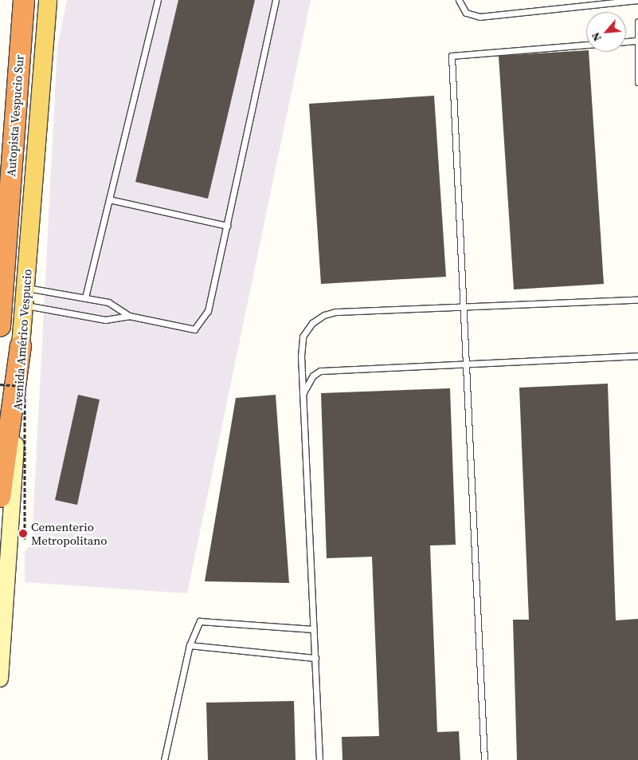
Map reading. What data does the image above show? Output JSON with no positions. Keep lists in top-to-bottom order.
{
  "streets": {
    "highway": ["Autopista Vespucio Sur"],
    "main road": ["Avenida Américo Vespucio"]
  },
  "places": ["Cementerio Metropolitano"],
  "north": "bottom left"
}
